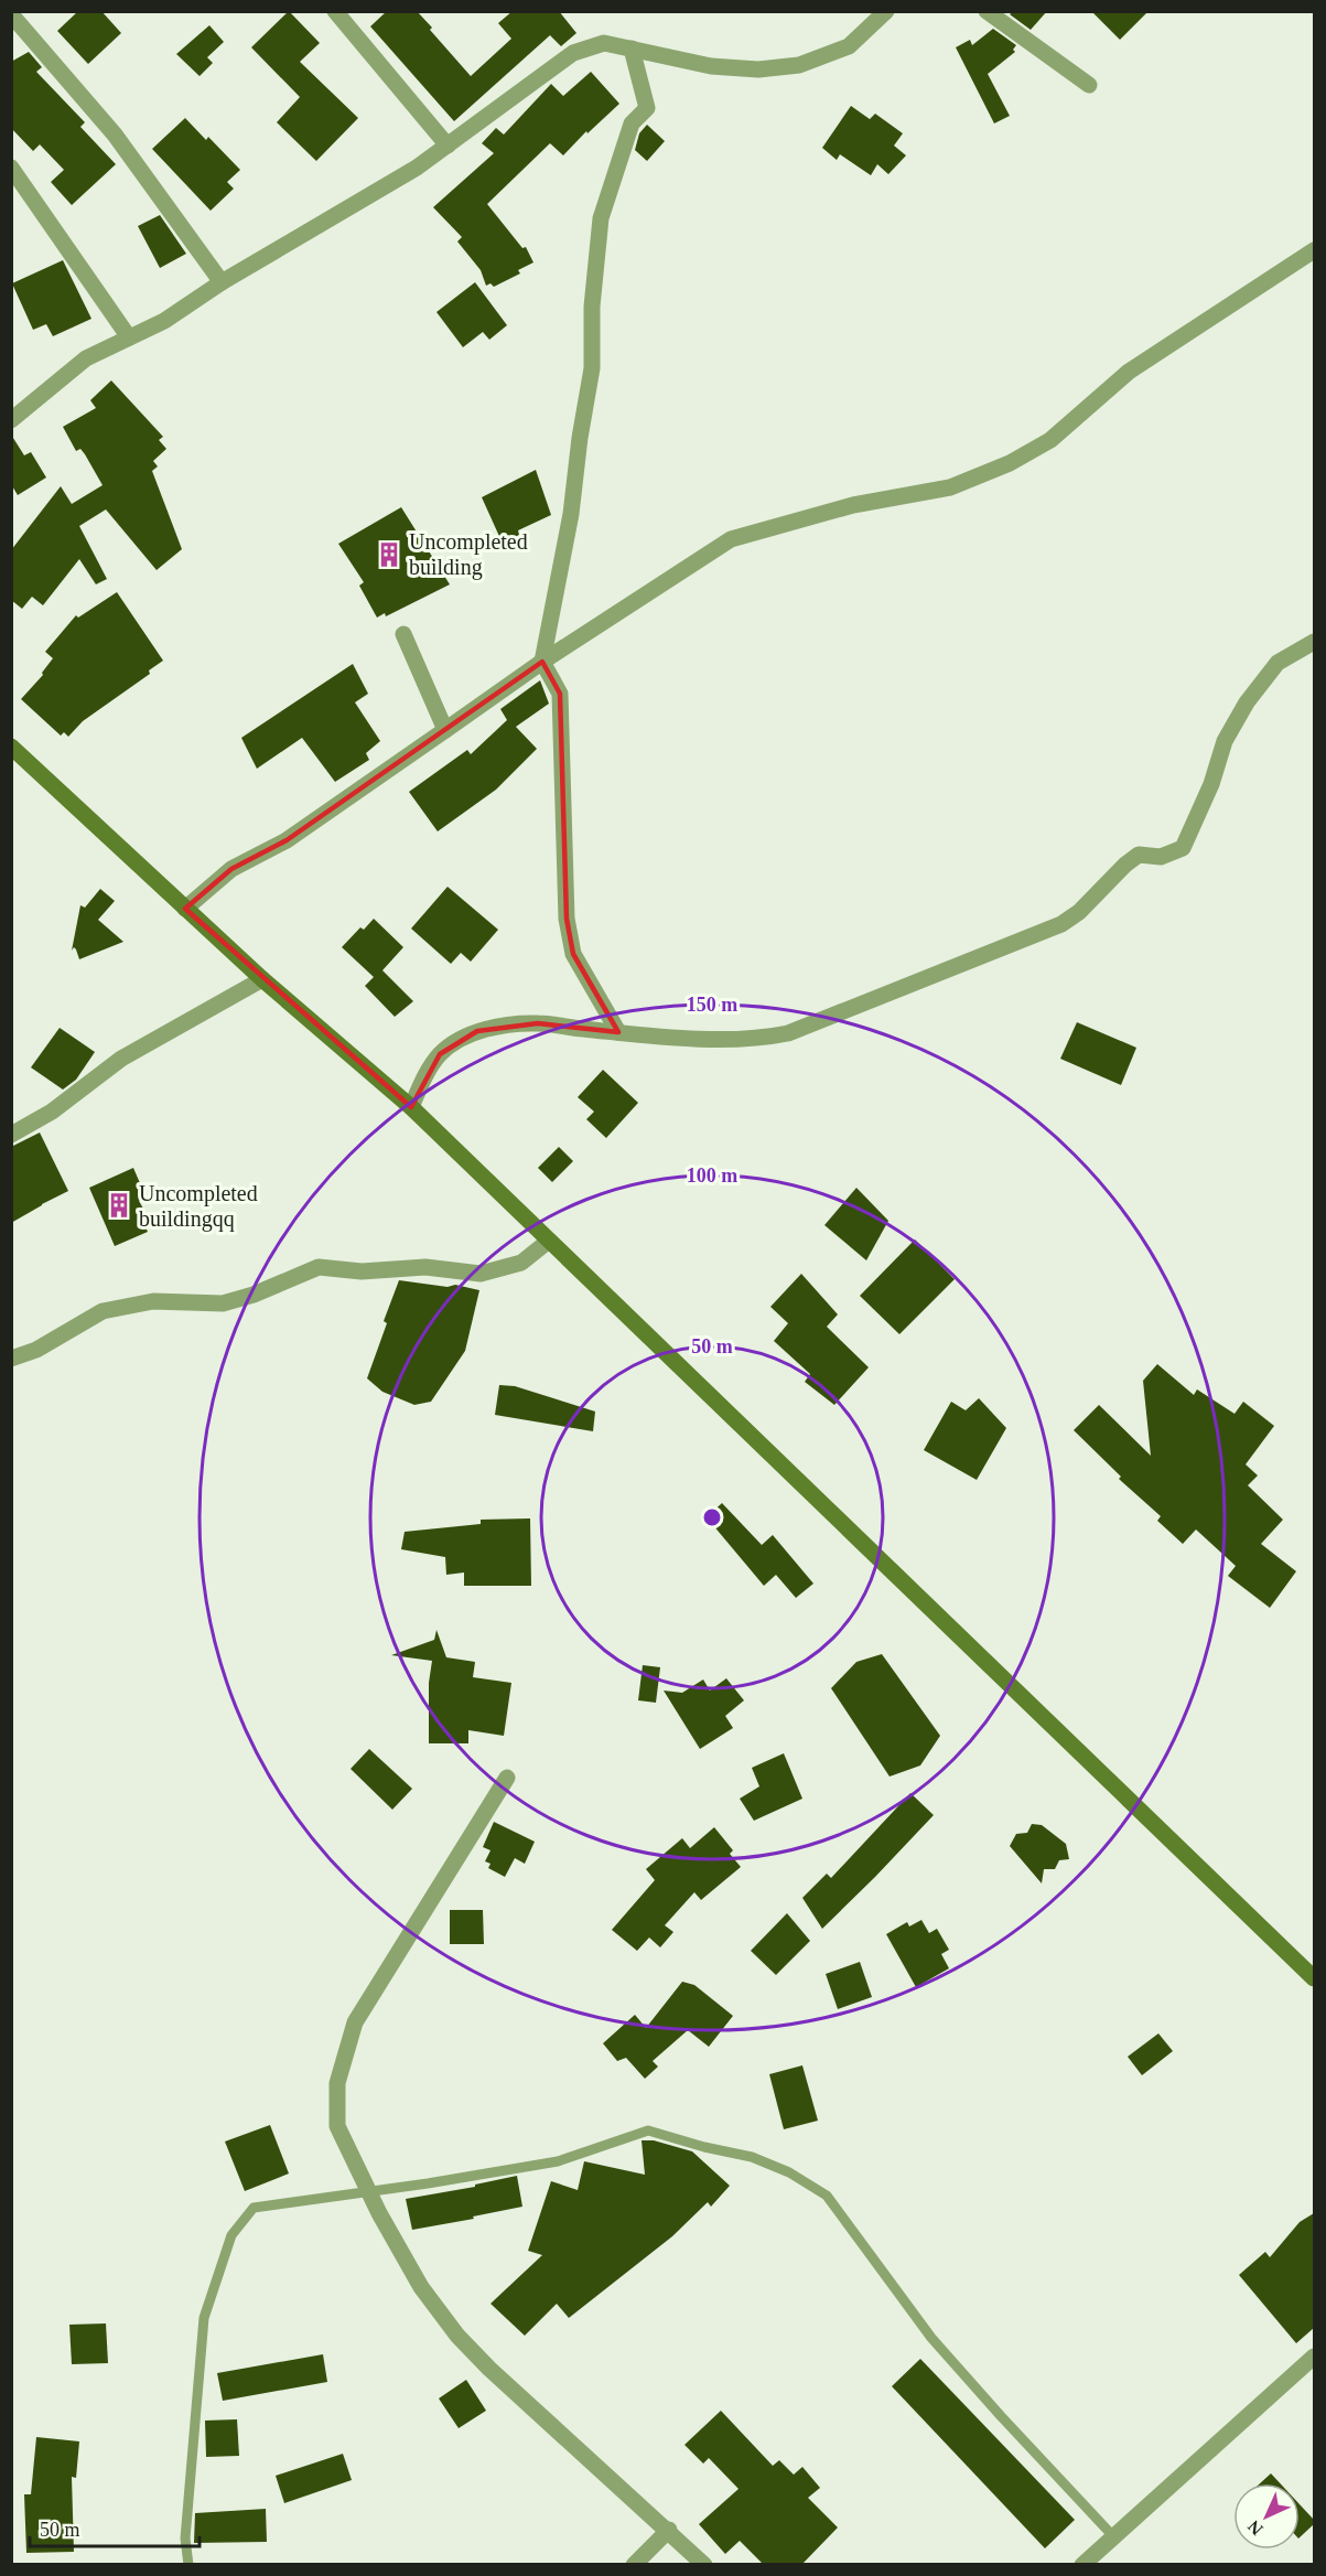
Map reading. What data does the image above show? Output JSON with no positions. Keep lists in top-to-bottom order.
{
  "places": {
    "building": ["Uncompleted building", "Uncompleted buildingqq"]
  },
  "scale_bar": "50 m",
  "north": "bottom left",
  "rings": ["150 m", "100 m", "50 m"]
}
